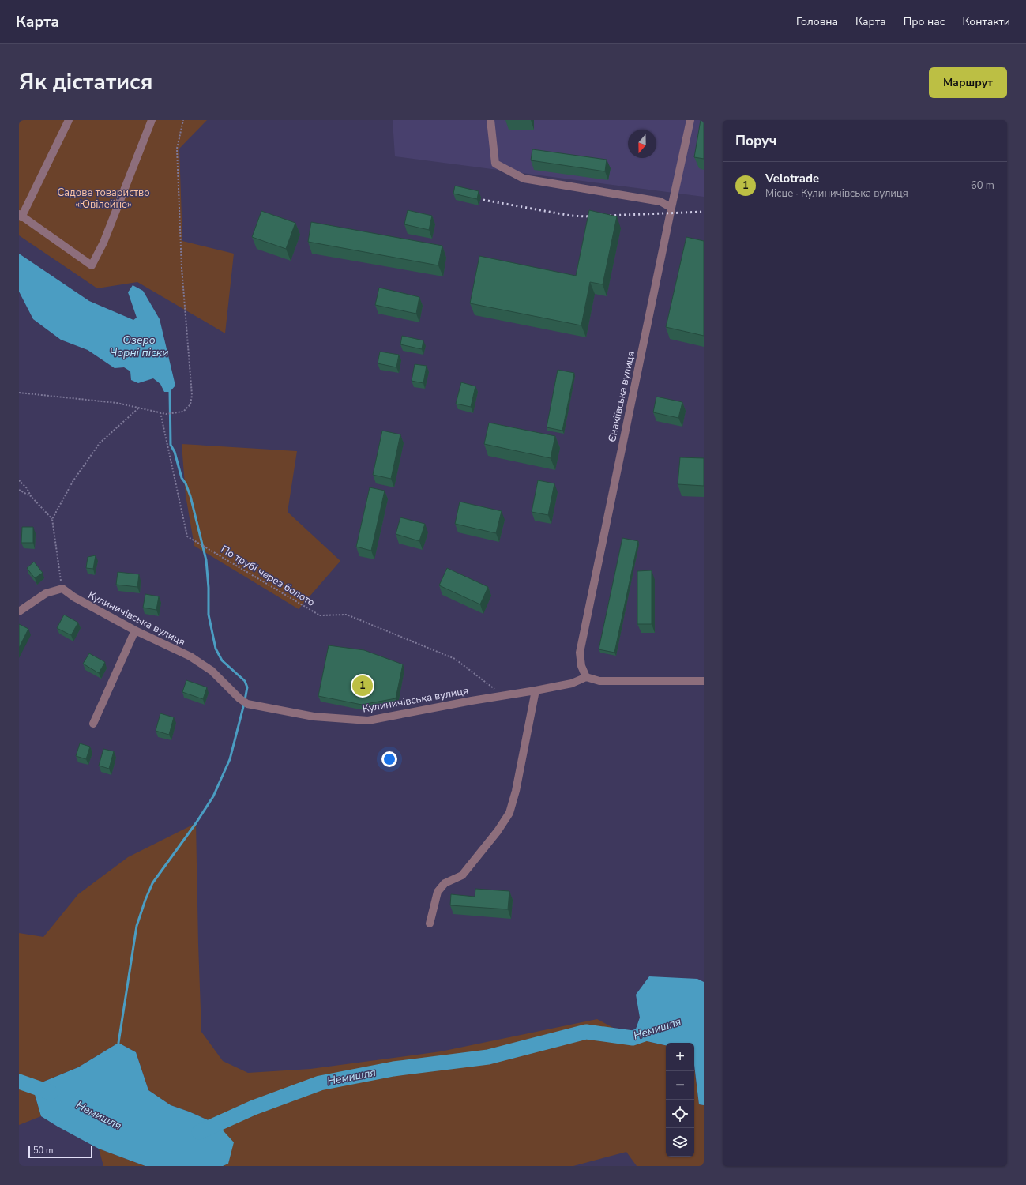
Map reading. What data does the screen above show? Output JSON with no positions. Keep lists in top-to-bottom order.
{
  "streets": {
    "street": ["Єнакіївська вулиця", "Кулиничівська вулиця"],
    "path": ["По трубі через болото"]
  },
  "crossings": [
    ["Єнакіївська вулиця", "Кулиничівська вулиця"],
    ["По трубі через болото", "Кулиничівська вулиця"]
  ],
  "water": ["Озеро Чорні піски", "Немишля"],
  "parks": ["Садове товариство «Ювілейне»"],
  "scale_bar": "50 m",
  "north": "bottom",
  "page": {
    "header": "Карта",
    "nav": [
      "Головна",
      "Карта",
      "Про нас",
      "Контакти"
    ],
    "title": "Як дістатися",
    "buttons": "Маршрут",
    "heading": "Поруч",
    "list": [
      {
        "mark": "1",
        "name": "Velotrade",
        "note": "Місце · Кулиничівська вулиця",
        "value": "60 m"
      }
    ],
    "pins": "1",
    "map_buttons": ["+", "−"],
    "scale": "50 m"
  }
}
